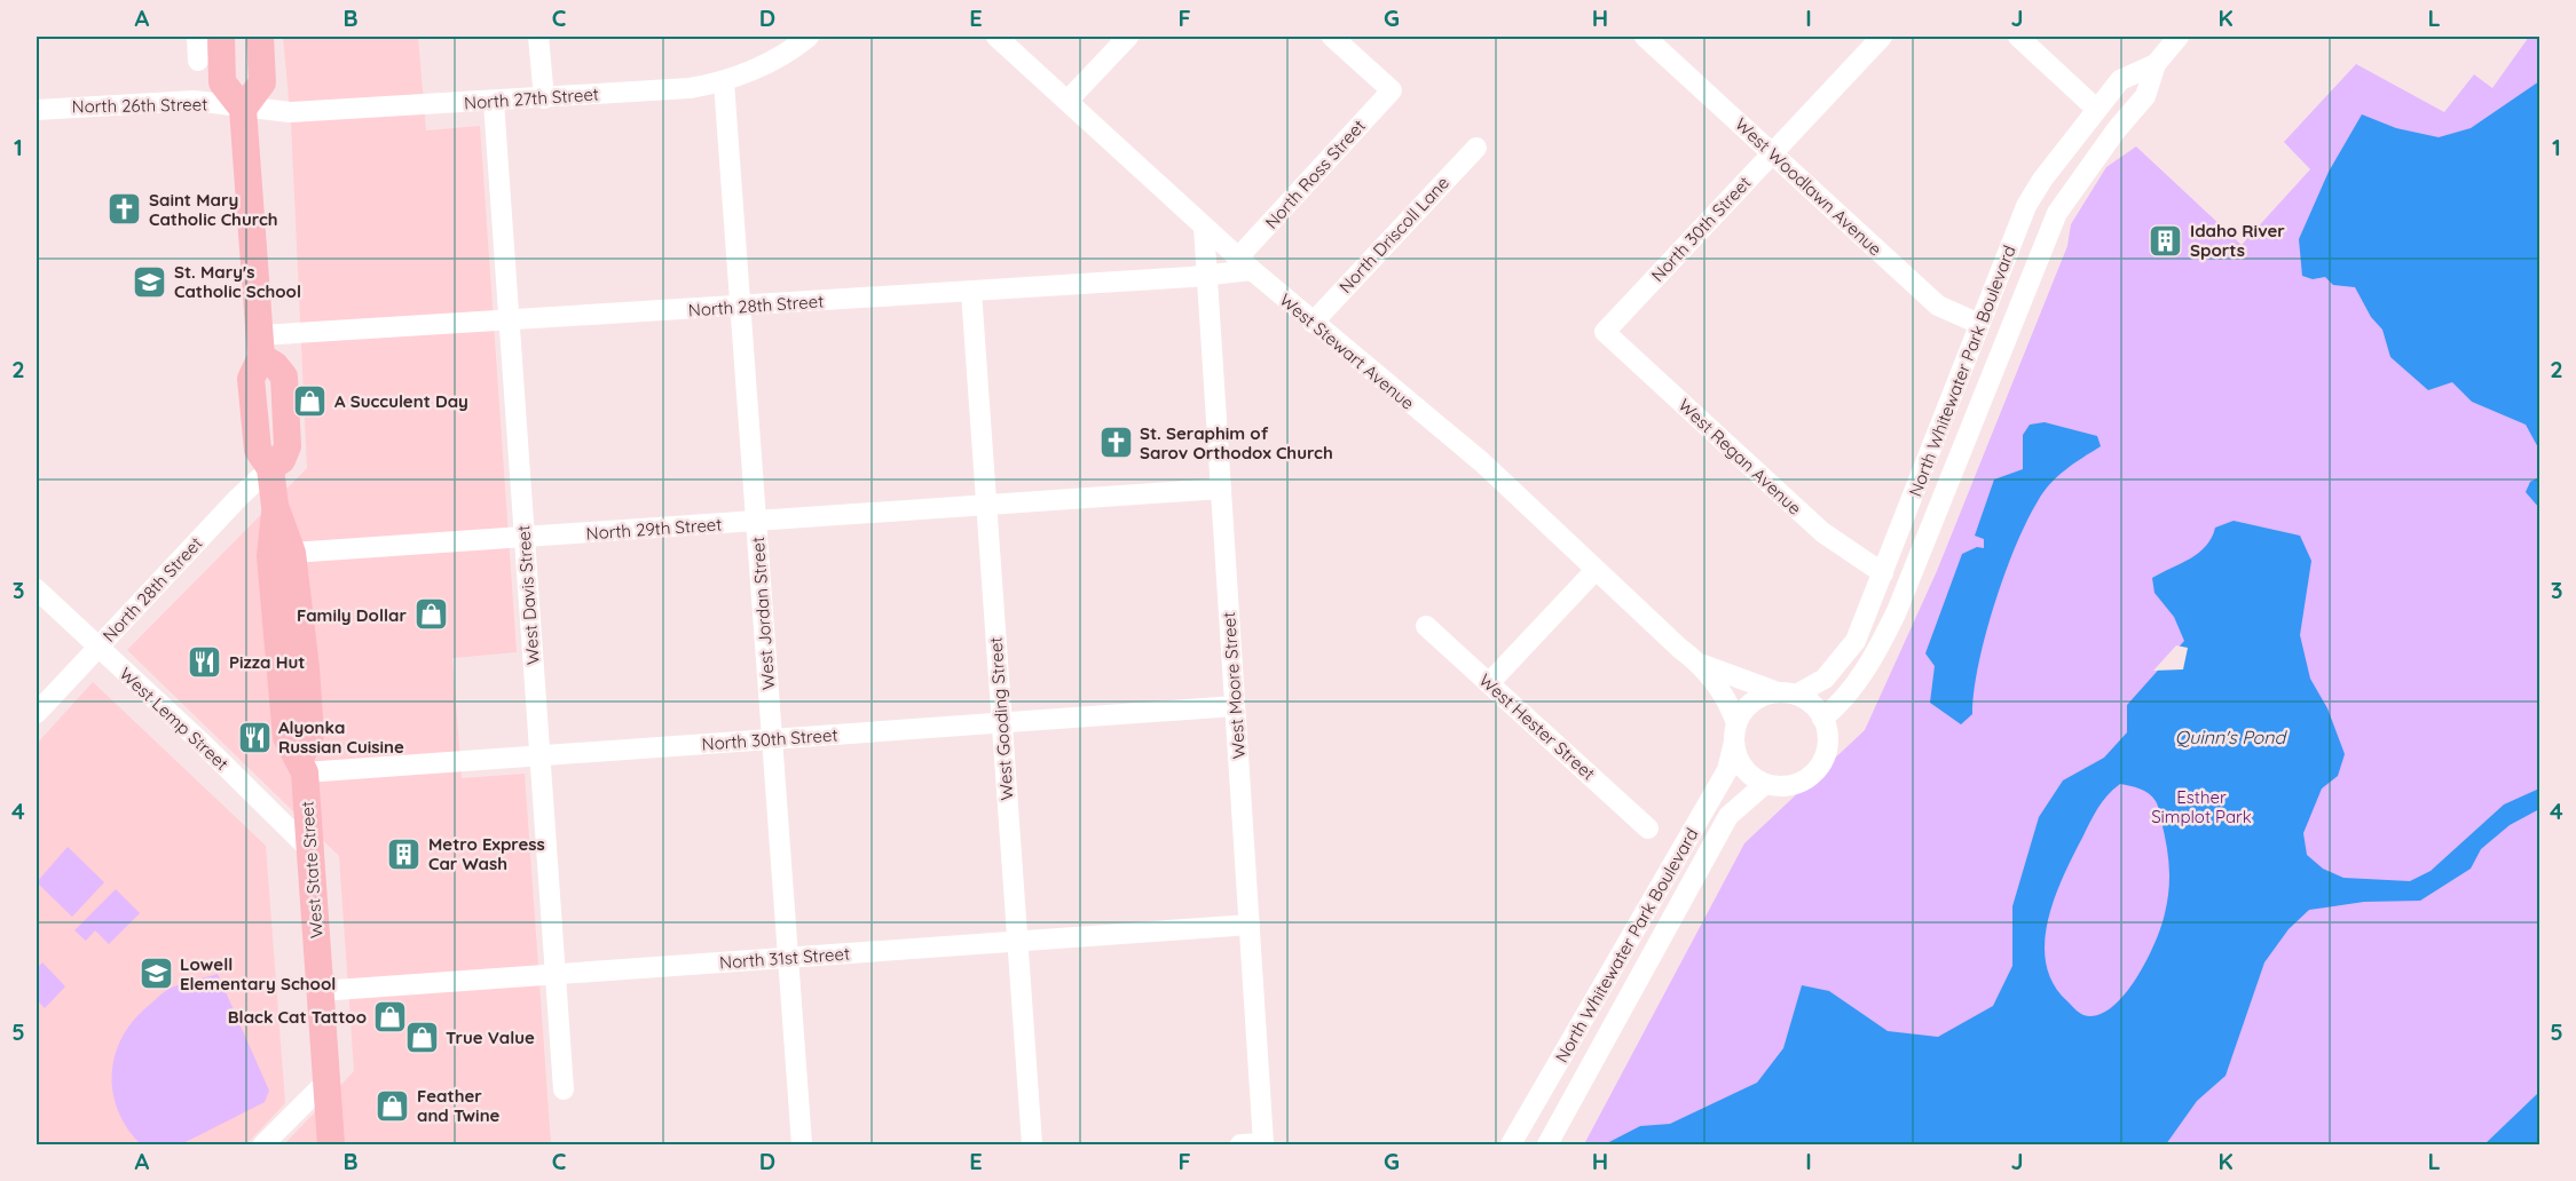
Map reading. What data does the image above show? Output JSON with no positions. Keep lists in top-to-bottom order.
{
  "streets": {
    "main road": ["West State Street"],
    "street": [
      "North 27th Street",
      "North 26th Street",
      "North Ross Street",
      "West Woodlawn Avenue",
      "North 30th Street",
      "North Driscoll Lane",
      "North 28th Street",
      "West Stewart Avenue",
      "North Whitewater Park Boulevard",
      "West Regan Avenue",
      "North 29th Street",
      "West Davis Street",
      "West Jordan Street",
      "West Moore Street",
      "West Lemp Street",
      "West Gooding Street",
      "West Hester Street",
      "North 31st Street"
    ]
  },
  "crossings": [
    ["North 27th Street", "North 26th Street"],
    ["North 27th Street", "West Davis Street"],
    ["North 27th Street", "West Jordan Street"],
    ["North Ross Street", "North 28th Street"],
    ["North Ross Street", "West Stewart Avenue"],
    ["West Woodlawn Avenue", "North 30th Street"],
    ["West Woodlawn Avenue", "North Whitewater Park Boulevard"],
    ["North 30th Street", "West Regan Avenue"],
    ["North 30th Street", "West Davis Street"],
    ["North 30th Street", "West Jordan Street"],
    ["North 30th Street", "West Moore Street"],
    ["North 30th Street", "West Gooding Street"],
    ["North 30th Street", "West State Street"],
    ["North Driscoll Lane", "West Stewart Avenue"],
    ["North 28th Street", "West Stewart Avenue"],
    ["North 28th Street", "West Davis Street"],
    ["North 28th Street", "West Jordan Street"],
    ["North 28th Street", "West Moore Street"],
    ["North 28th Street", "West Lemp Street"],
    ["North 28th Street", "West Gooding Street"],
    ["North 28th Street", "West State Street"],
    ["West Stewart Avenue", "North Whitewater Park Boulevard"],
    ["West Stewart Avenue", "West Moore Street"],
    ["North Whitewater Park Boulevard", "West Regan Avenue"],
    ["North 29th Street", "West Davis Street"],
    ["North 29th Street", "West Jordan Street"],
    ["North 29th Street", "West Moore Street"],
    ["North 29th Street", "West Gooding Street"],
    ["North 29th Street", "West State Street"],
    ["West Davis Street", "North 31st Street"],
    ["West Jordan Street", "North 31st Street"],
    ["West Moore Street", "North 31st Street"],
    ["West Lemp Street", "West State Street"],
    ["West Gooding Street", "North 31st Street"],
    ["West State Street", "North 31st Street"]
  ],
  "water": ["Quinn's Pond"],
  "parks": ["Esther Simplot Park"],
  "places": {
    "church": ["Saint Mary Catholic Church", "St. Seraphim of Sarov Orthodox Church"],
    "building": ["Idaho River Sports", "Metro Express Car Wash"],
    "school or university": ["St. Mary's Catholic School", "Lowell Elementary School"],
    "shop": [
      "A Succulent Day",
      "Family Dollar",
      "Black Cat Tattoo",
      "True Value",
      "Feather and Twine"
    ],
    "restaurant": ["Pizza Hut", "Alyonka Russian Cuisine"]
  },
  "grid": {
    "columns": [
      "A",
      "B",
      "C",
      "D",
      "E",
      "F",
      "G",
      "H",
      "I",
      "J",
      "K",
      "L"
    ],
    "rows": [
      "1",
      "2",
      "3",
      "4",
      "5"
    ]
  }
}
